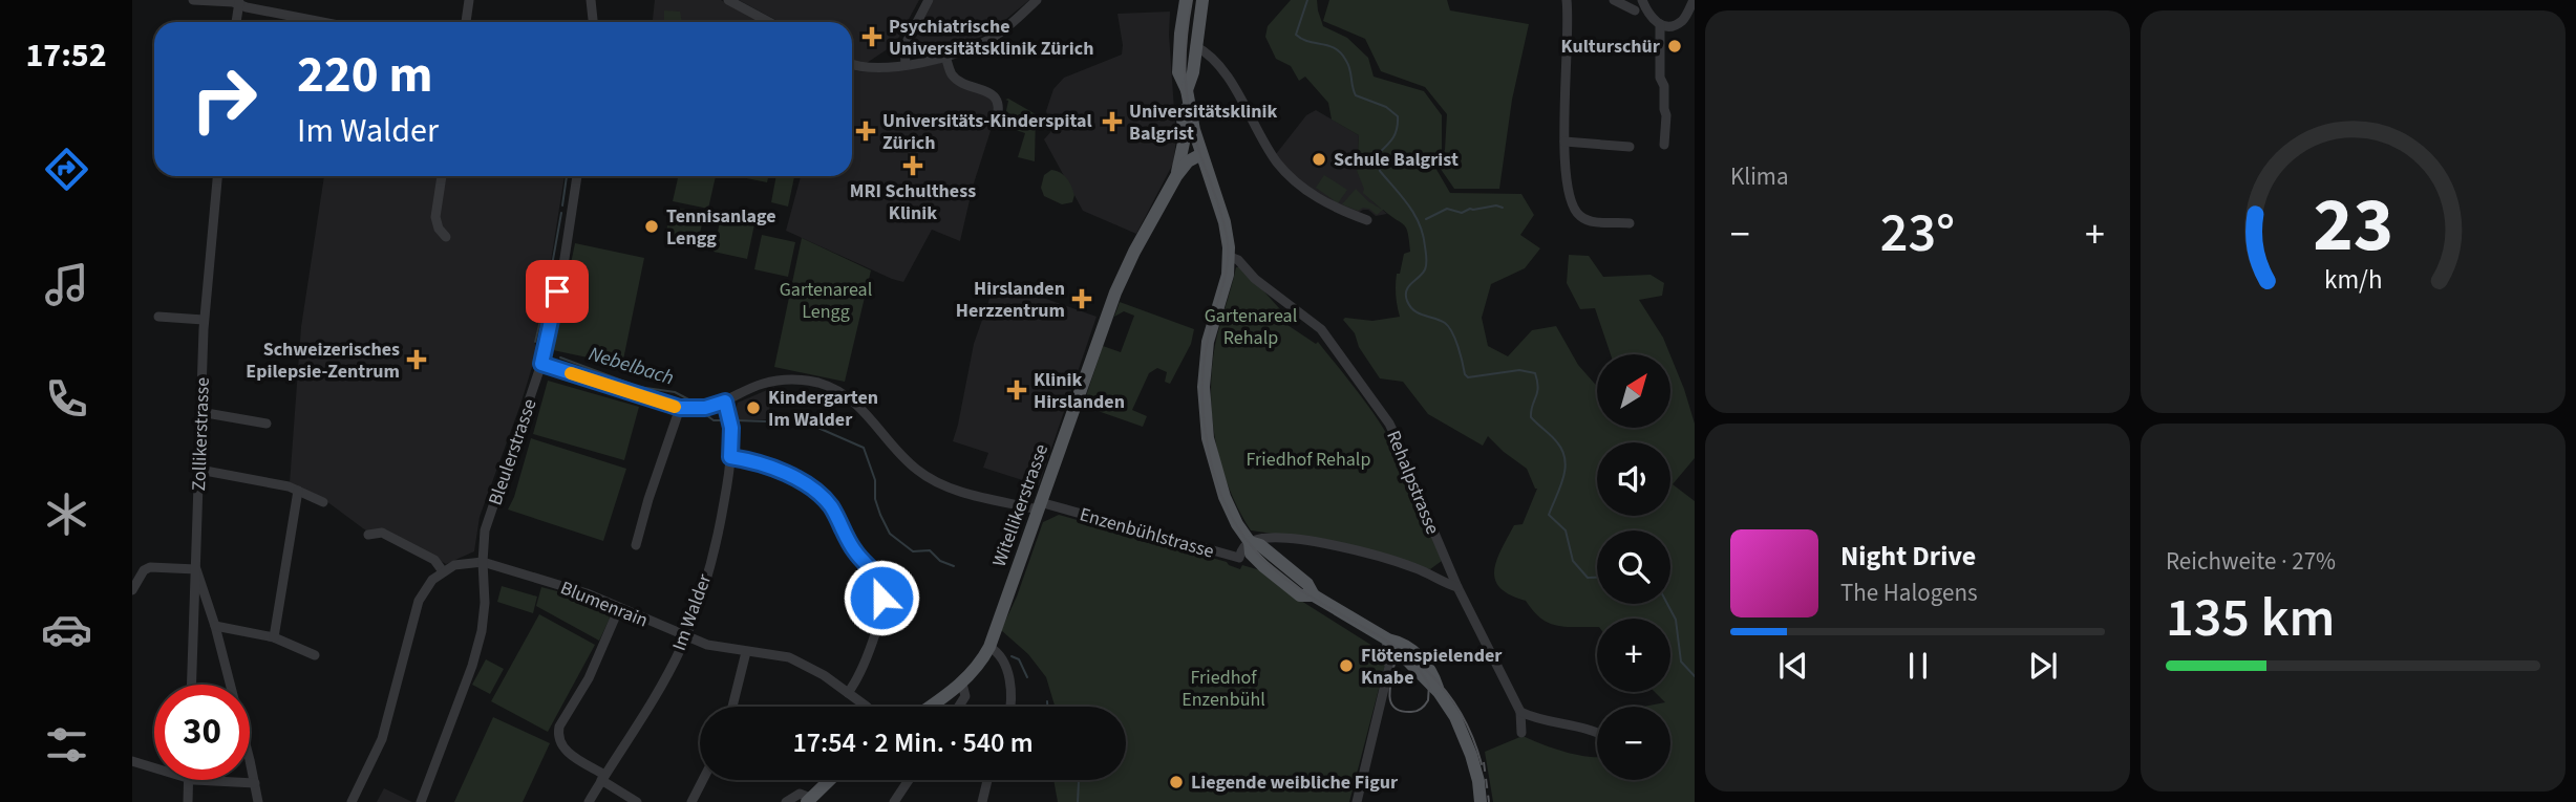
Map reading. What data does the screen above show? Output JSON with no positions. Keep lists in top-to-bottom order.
{
  "streets": {
    "main road": ["Witellikerstrasse"],
    "street": [
      "Zollikerstrasse",
      "Bleulerstrasse",
      "Rehalpstrasse",
      "Enzenbühlstrasse",
      "Blumenrain",
      "Im Walder"
    ]
  },
  "crossings": [
    ["Bleulerstrasse", "Enzenbühlstrasse"],
    ["Bleulerstrasse", "Blumenrain"],
    ["Rehalpstrasse", "Enzenbühlstrasse"],
    ["Witellikerstrasse", "Enzenbühlstrasse"],
    ["Enzenbühlstrasse", "Im Walder"],
    ["Blumenrain", "Im Walder"]
  ],
  "water": ["Nebelbach"],
  "parks": [
    "Gartenareal Lengg",
    "Gartenareal Rehalp",
    "Friedhof Rehalp",
    "Friedhof Enzenbühl"
  ],
  "places": {
    "health": [
      "Psychiatrische Universitätsklinik Zürich",
      "Universitätsklinik Balgrist",
      "Universitäts-Kinderspital Zürich",
      "MRI Schulthess Klinik",
      "Hirslanden Herzzentrum",
      "Schweizerisches Epilepsie-Zentrum",
      "Klinik Hirslanden"
    ],
    "other": [
      "Kulturschür",
      "Schule Balgrist",
      "Tennisanlage Lengg",
      "Kindergarten Im Walder",
      "Flötenspielender Knabe",
      "Liegende weibliche Figur"
    ]
  },
  "north": "top right",
  "page": {
    "tabs": "17:52",
    "tile": [
      "Klima",
      ["Reichweite · 27%", "135 km"]
    ],
    "turn": ["220 m", "Im Walder"],
    "heat": ["−", "23°", "+"],
    "map_buttons": ["+", "−"],
    "song": ["Night Drive", "The Halogens"],
    "limit": "30",
    "trip": "17:54 · 2 Min. · 540 m",
    "gauge": ["23", "km/h"]
  }
}
